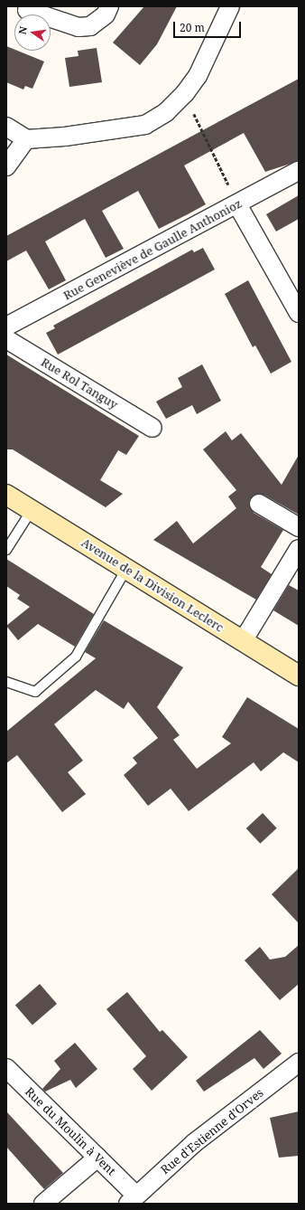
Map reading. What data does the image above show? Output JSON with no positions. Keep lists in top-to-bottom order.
{
  "streets": {
    "main road": ["Avenue de la Division Leclerc"],
    "street": [
      "Rue Geneviève de Gaulle Anthonioz",
      "Rue Rol Tanguy",
      "Rue du Moulin à Vent",
      "Rue d'Estienne d'Orves"
    ]
  },
  "crossings": [
    ["Rue du Moulin à Vent", "Rue d'Estienne d'Orves"]
  ],
  "scale_bar": "20 m",
  "north": "left"
}
